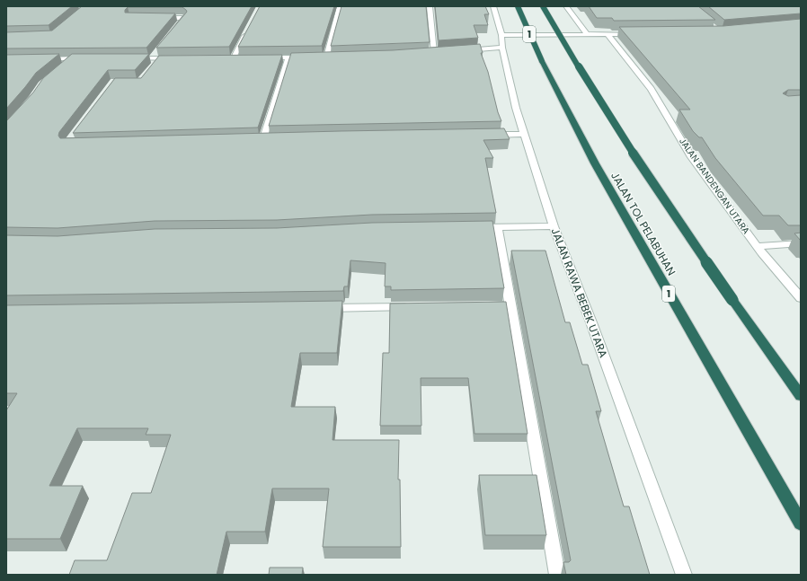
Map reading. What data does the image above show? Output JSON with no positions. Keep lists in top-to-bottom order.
{
  "streets": {
    "highway": ["1", "JALAN TOL PELABUHAN"],
    "street": ["JALAN BANDENGAN UTARA", "JALAN RAWA BEBEK UTARA"]
  }
}
